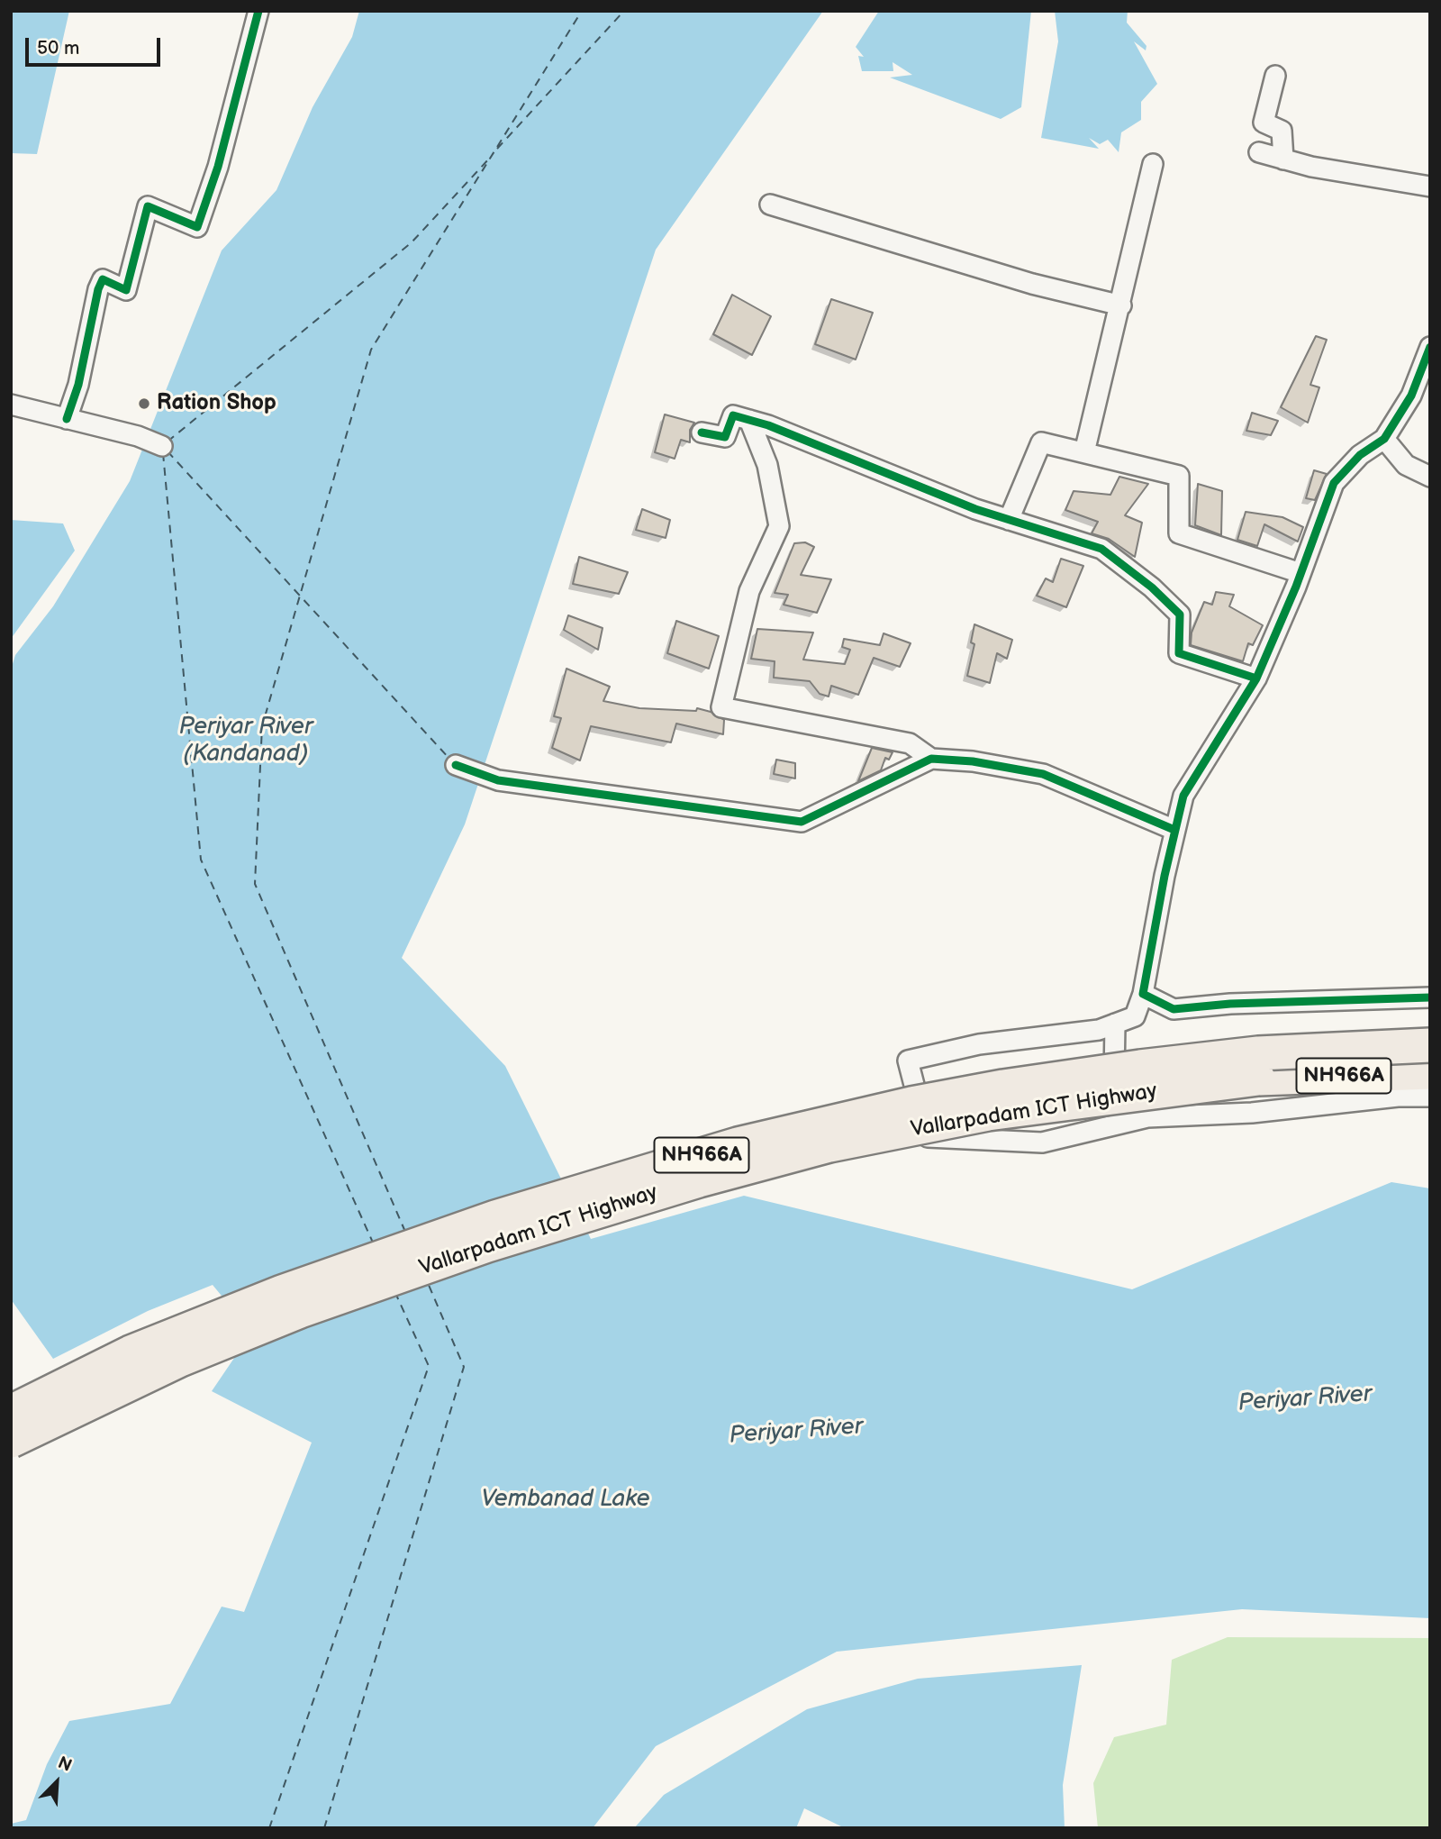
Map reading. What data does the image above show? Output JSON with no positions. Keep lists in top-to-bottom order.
{
  "streets": {
    "highway": ["NH966A", "Vallarpadam ICT Highway"]
  },
  "water": ["Periyar River (Kandanad)", "Periyar River", "Vembanad Lake"],
  "places": ["Ration Shop"],
  "scale_bar": "50 m",
  "north": "top right"
}
